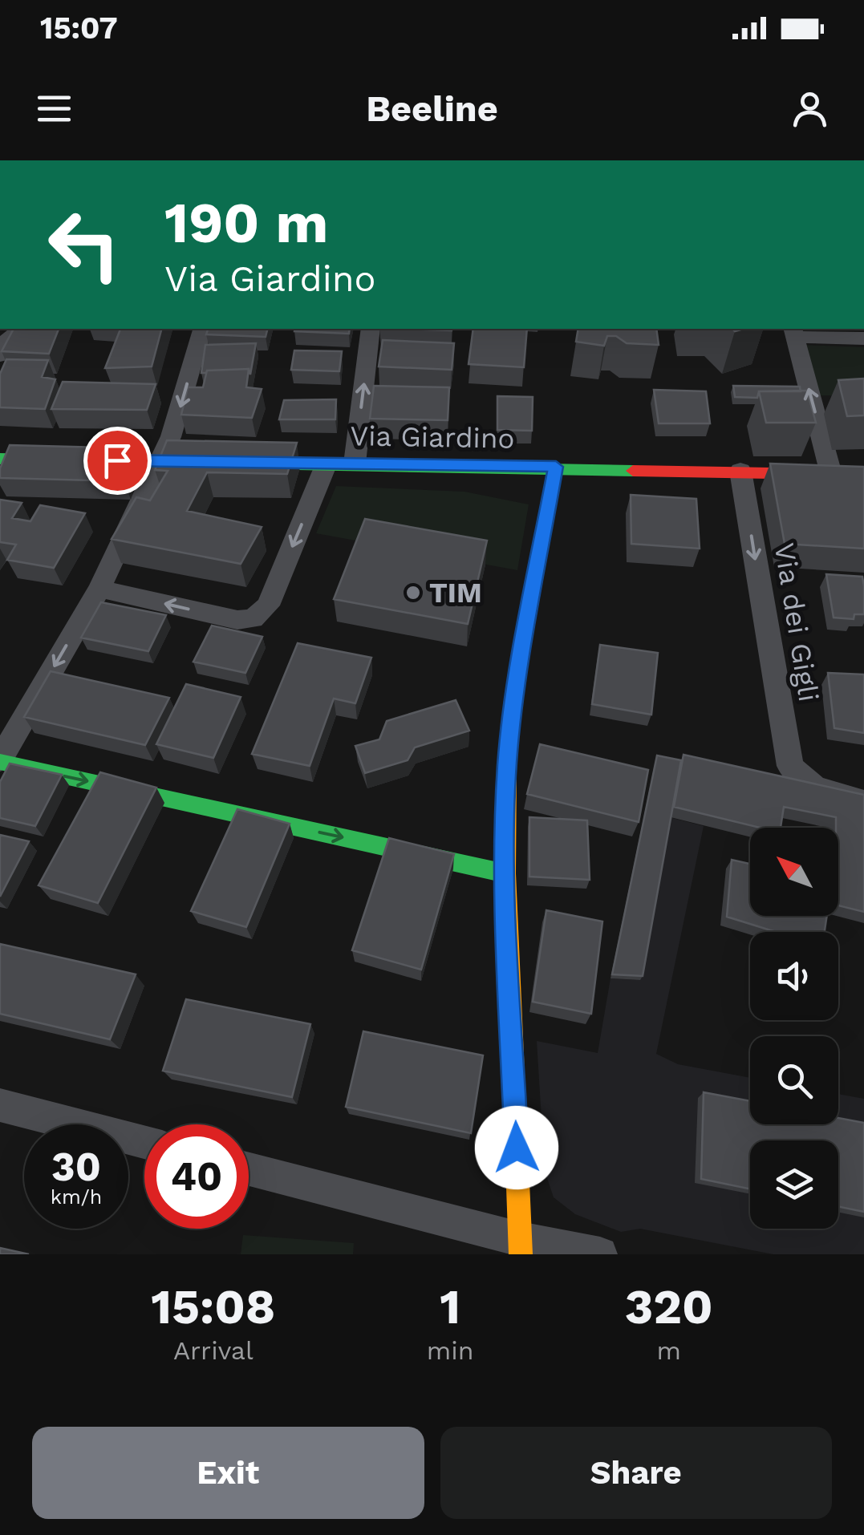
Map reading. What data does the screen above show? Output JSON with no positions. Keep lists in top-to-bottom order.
{
  "streets": {
    "street": ["Via Giardino", "Via dei Gigli"]
  },
  "crossings": [
    ["Via Giardino", "Via dei Gigli"]
  ],
  "one_way": ["Via dei Gigli"],
  "places": ["TIM"],
  "north": "top left",
  "page": {
    "status": "15:07",
    "header": "Beeline",
    "turn": ["190 m", "Via Giardino"],
    "speed": "30 km/h",
    "limit": "40",
    "eta": [
      "15:08",
      "Arrival",
      "1",
      "min",
      "320",
      "m"
    ],
    "buttons": ["Exit", "Share"]
  }
}
